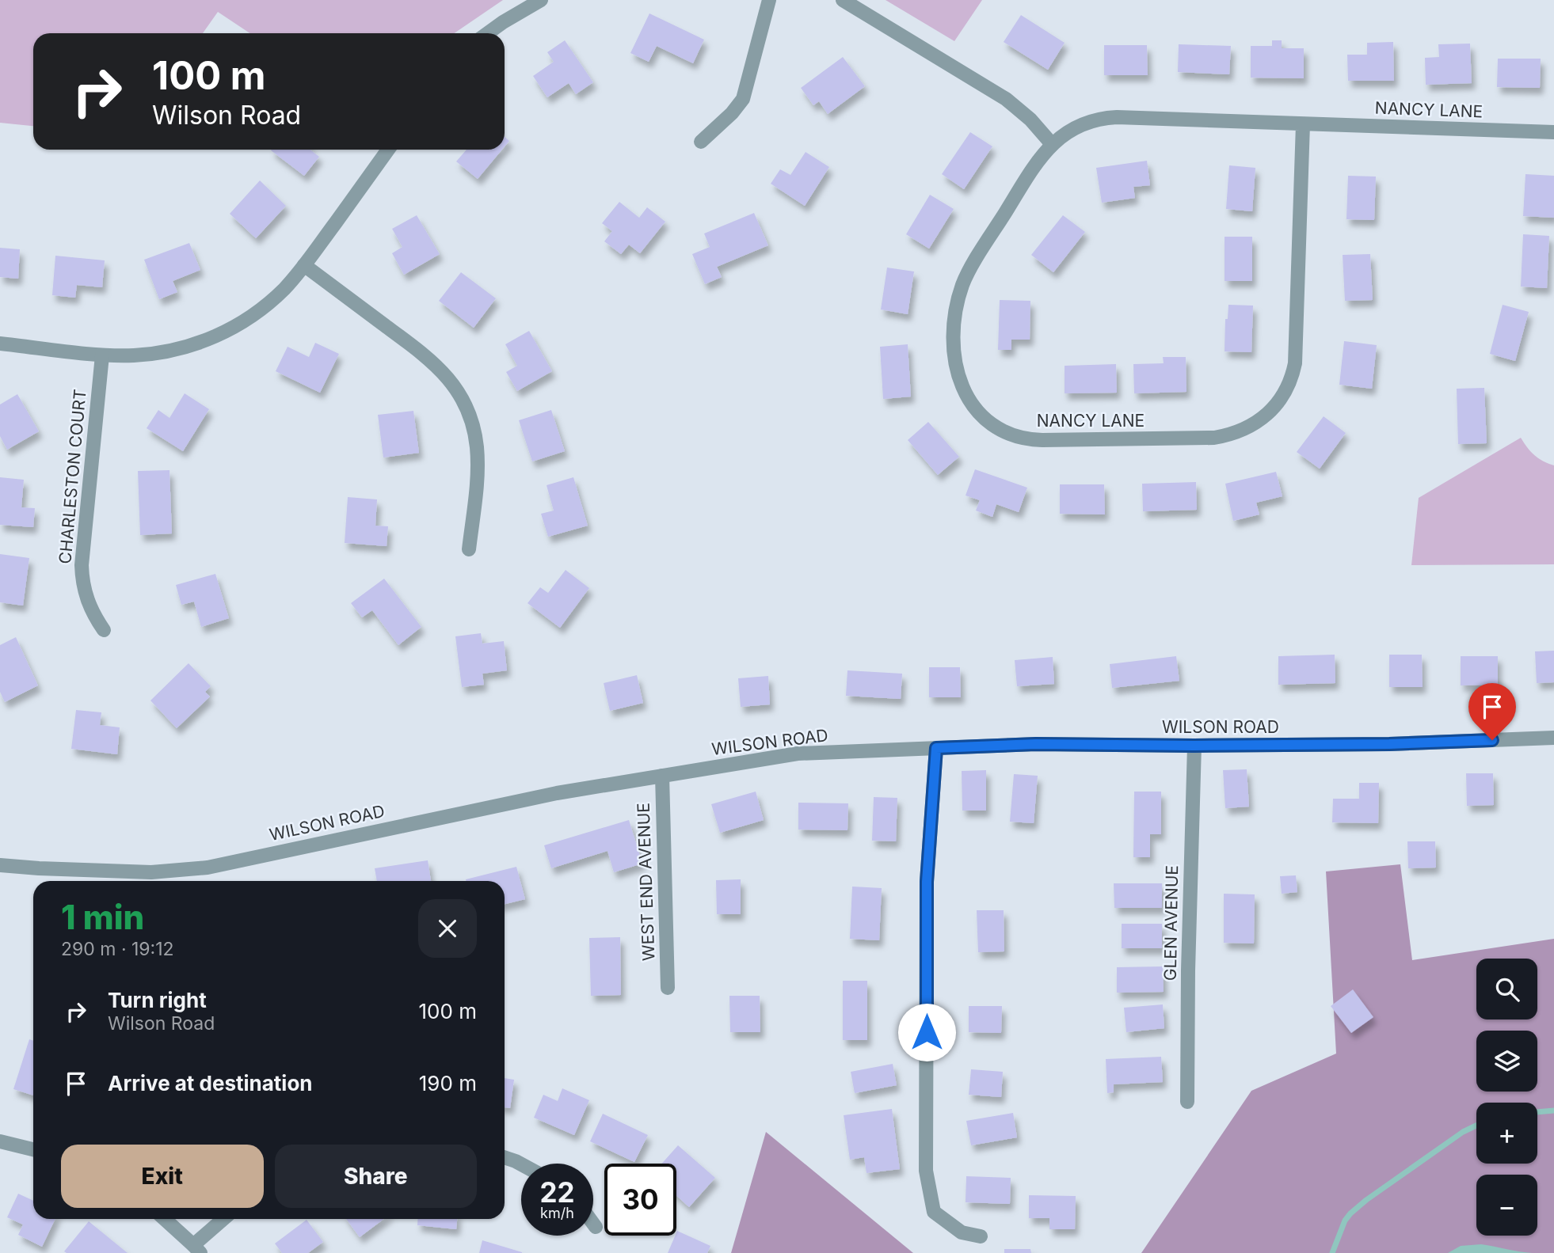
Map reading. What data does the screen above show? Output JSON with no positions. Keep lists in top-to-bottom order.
{
  "streets": {
    "street": [
      "NANCY LANE",
      "CHARLESTON COURT",
      "WILSON ROAD",
      "WEST END AVENUE",
      "GLEN AVENUE"
    ]
  },
  "crossings": [
    ["WILSON ROAD", "WEST END AVENUE"],
    ["WILSON ROAD", "GLEN AVENUE"]
  ],
  "page": {
    "turn": ["100 m", "Wilson Road"],
    "heading": ["1 min", "290 m · 19:12"],
    "map_buttons": ["+", "−"],
    "list": [
      {
        "name": "Turn right",
        "note": "Wilson Road",
        "value": "100 m"
      },
      {
        "name": "Arrive at destination",
        "value": "190 m"
      }
    ],
    "buttons": ["Exit", "Share"],
    "speed": "22 km/h",
    "limit": "30"
  }
}
